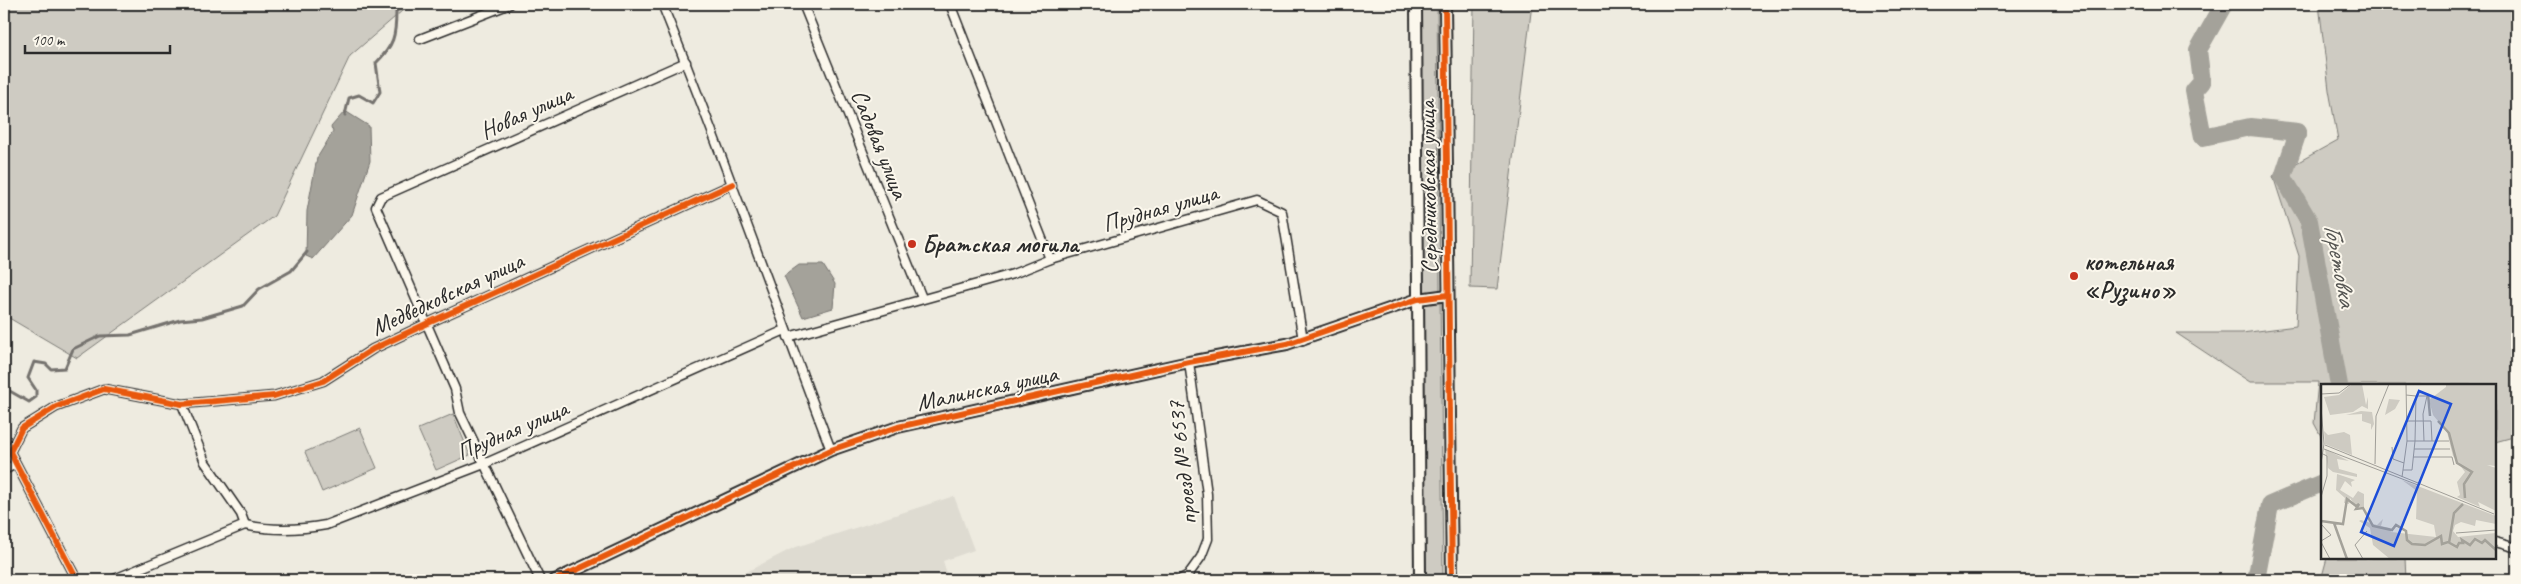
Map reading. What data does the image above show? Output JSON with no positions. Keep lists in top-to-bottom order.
{
  "streets": {
    "street": [
      "Новая улица",
      "Садовая улица",
      "Середниковская улица",
      "Прудная улица",
      "Медведковская улица",
      "Малинская улица",
      "проезд № 6537"
    ]
  },
  "crossings": [
    ["Новая улица", "Медведковская улица"],
    ["Садовая улица", "Прудная улица"],
    ["Середниковская улица", "Малинская улица"],
    ["Прудная улица", "Малинская улица"],
    ["Малинская улица", "проезд № 6537"]
  ],
  "water": ["Горетовка"],
  "places": ["Братская могила", "котельная «Рузино»"],
  "scale_bar": "100 m"
}
